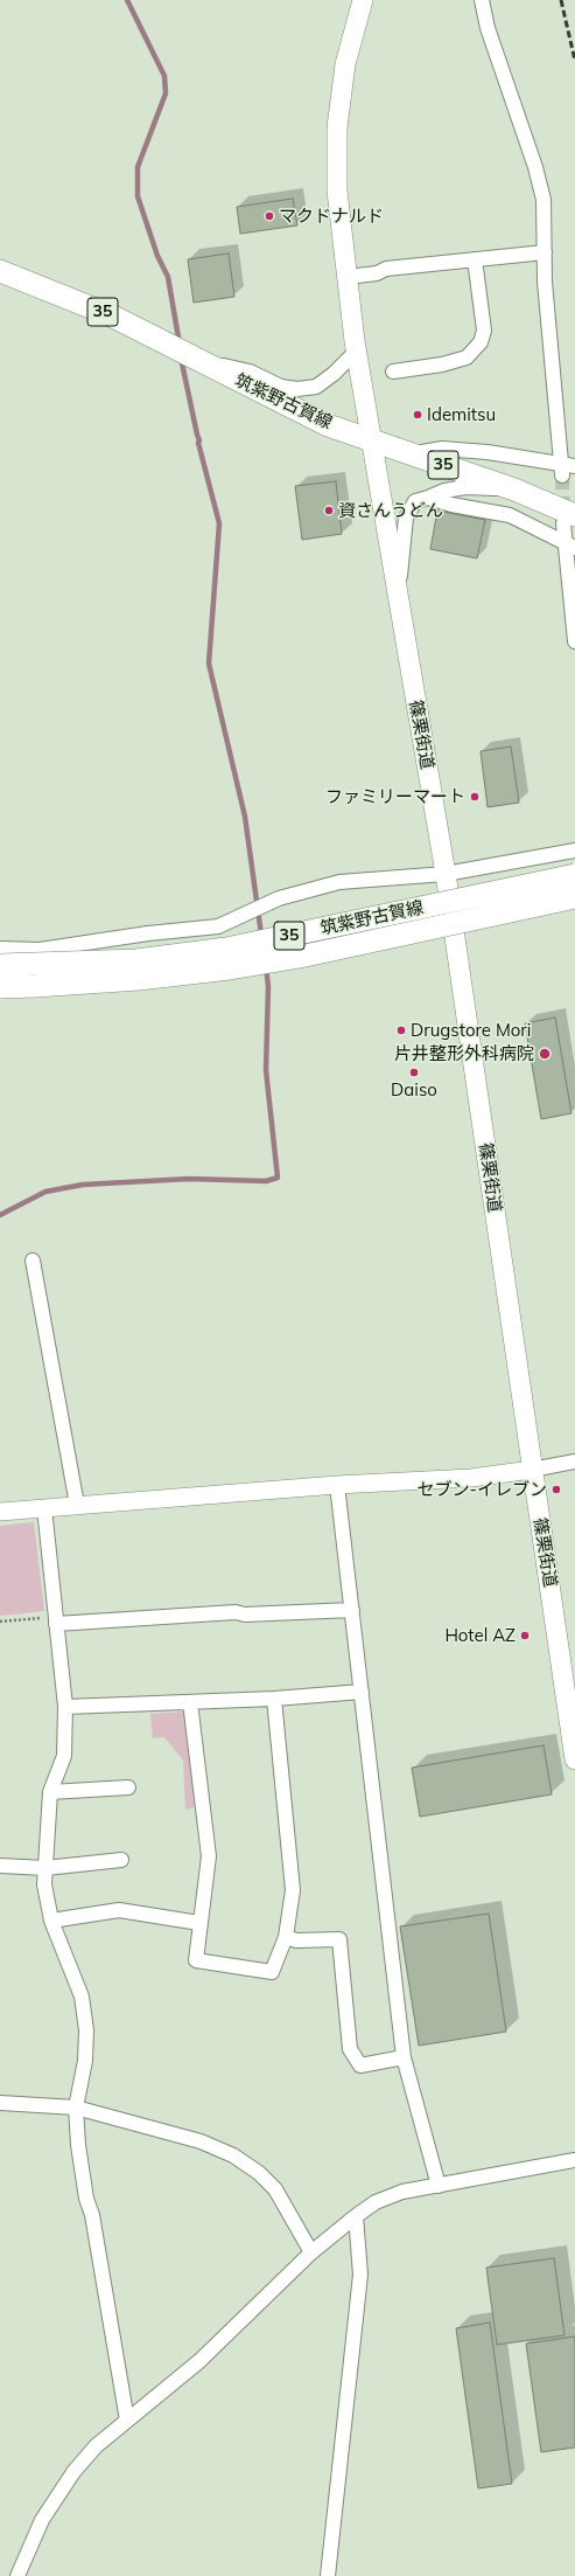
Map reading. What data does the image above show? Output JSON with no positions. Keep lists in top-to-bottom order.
{
  "streets": {
    "main road": ["35", "筑紫野古賀線", "篠栗街道"]
  },
  "crossings": [
    ["筑紫野古賀線", "篠栗街道"]
  ],
  "places": [
    "マクドナルド",
    "Idemitsu",
    "資さんうどん",
    "ファミリーマート",
    "Drugstore Mori",
    "片井整形外科病院",
    "Daiso",
    "セブン-イレブン",
    "Hotel AZ"
  ]
}
